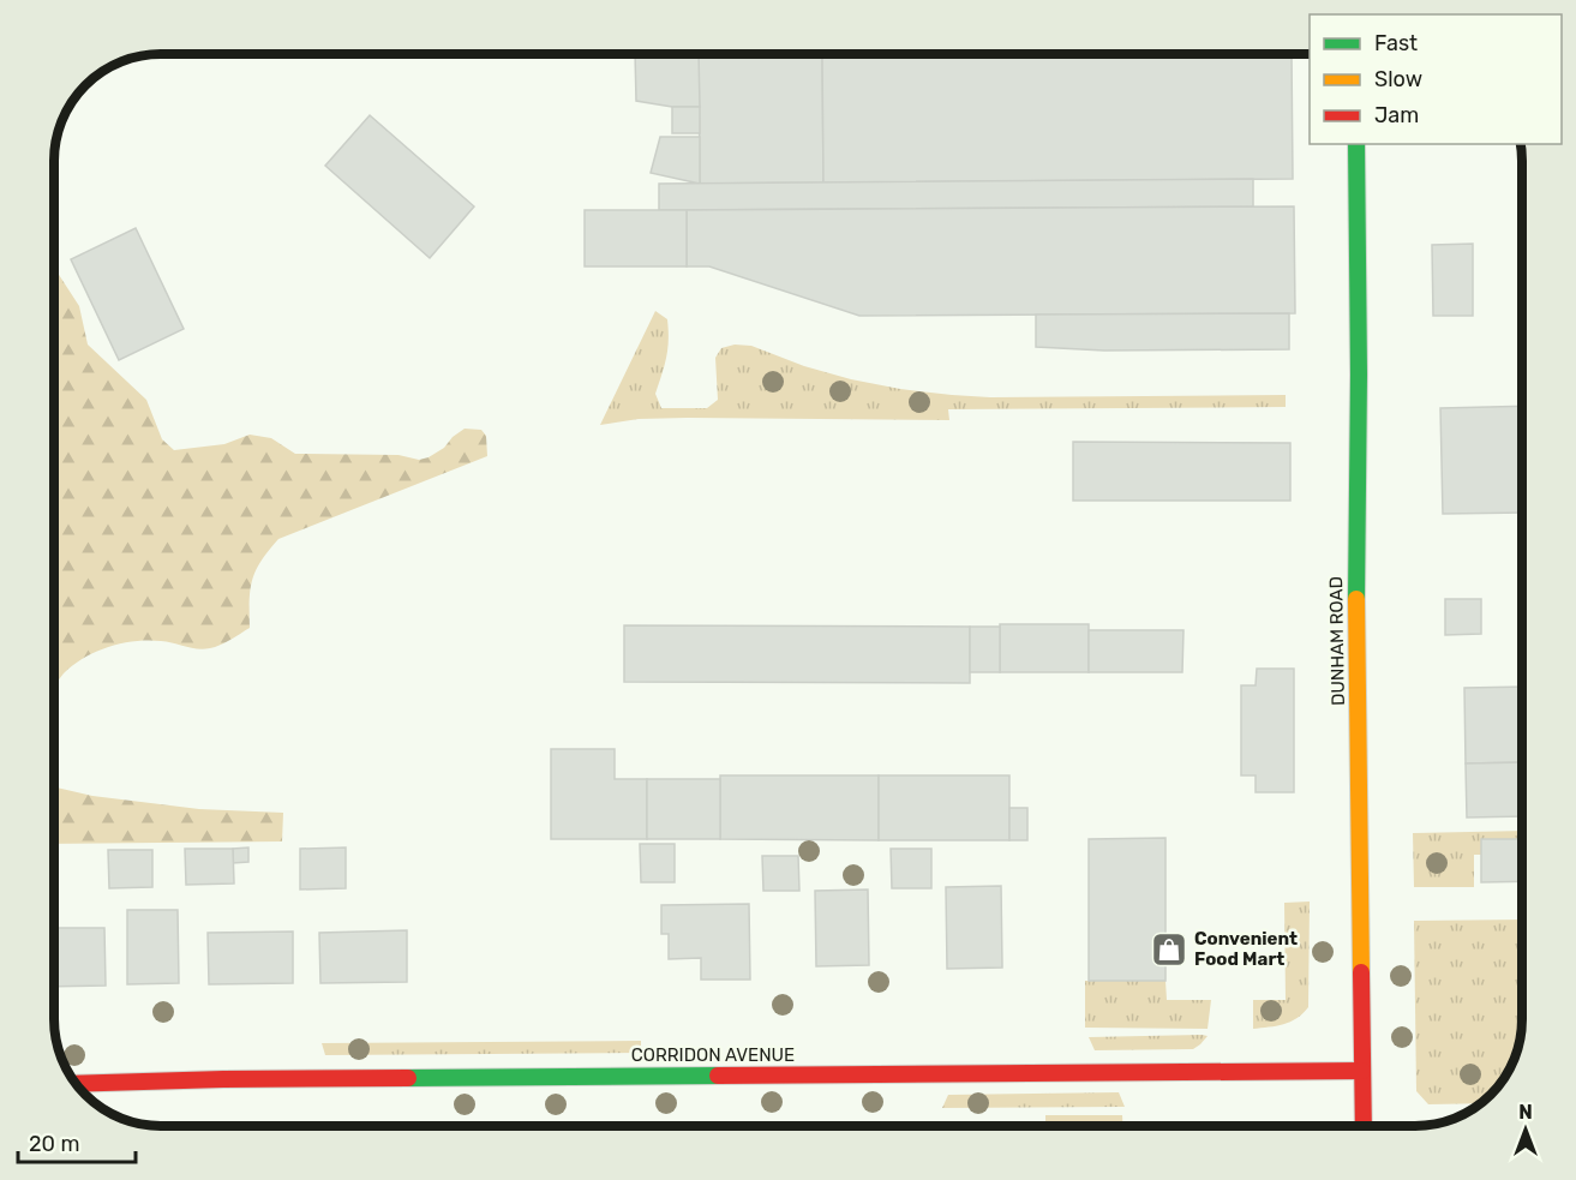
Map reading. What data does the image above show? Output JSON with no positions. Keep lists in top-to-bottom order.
{
  "streets": {
    "street": ["DUNHAM ROAD", "CORRIDON AVENUE"]
  },
  "crossings": [
    ["DUNHAM ROAD", "CORRIDON AVENUE"]
  ],
  "places": {
    "shop": ["Convenient Food Mart"]
  },
  "legend": ["Fast", "Slow", "Jam"],
  "scale_bar": "20 m",
  "north": "top"
}
